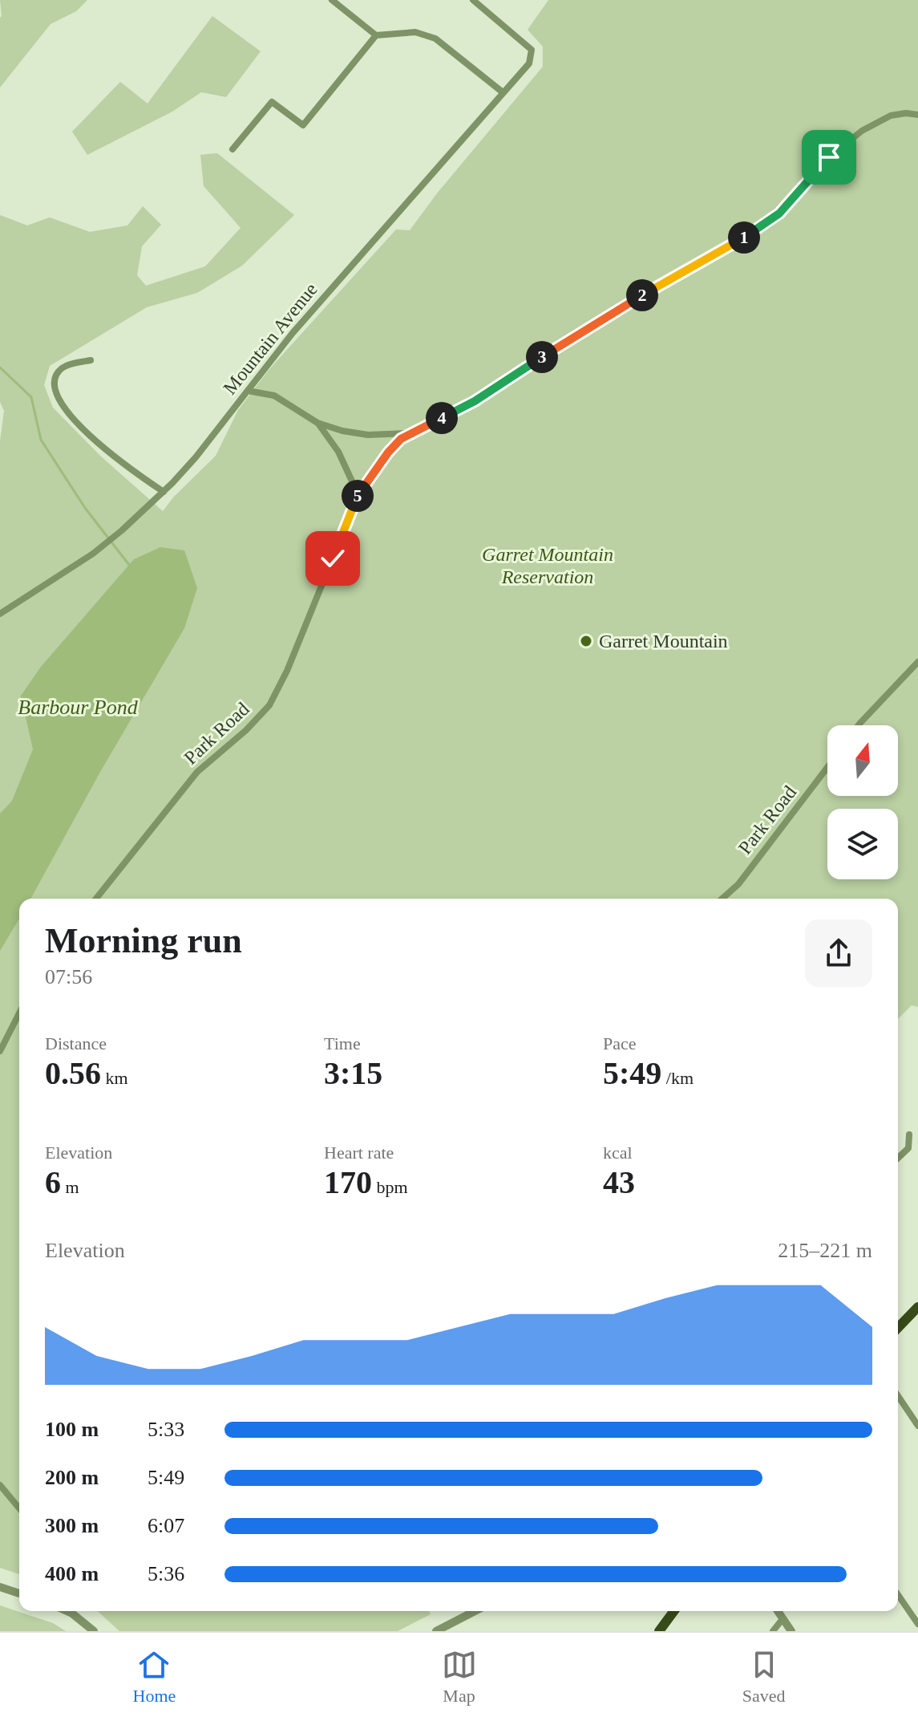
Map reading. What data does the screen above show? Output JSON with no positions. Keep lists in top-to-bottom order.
{
  "streets": {
    "street": ["Mountain Avenue", "Park Road"]
  },
  "crossings": [
    ["Mountain Avenue", "Park Road"]
  ],
  "water": ["Barbour Pond"],
  "parks": ["Garret Mountain Reservation"],
  "places": ["Garret Mountain"],
  "north": "top",
  "page": {
    "pins": [
      "1",
      "2",
      "3",
      "4",
      "5"
    ],
    "heading": ["Morning run", "07:56"],
    "stats": [
      ["Distance", "0.56 km"],
      ["Time", "3:15"],
      ["Pace", "5:49 /km"],
      ["Elevation", "6 m"],
      ["Heart rate", "170 bpm"],
      ["kcal", "43"]
    ],
    "chart": ["Elevation", "215–221 m"],
    "list": [
      {
        "name": "100 m",
        "note": "5:33"
      },
      {
        "name": "200 m",
        "note": "5:49"
      },
      {
        "name": "300 m",
        "note": "6:07"
      },
      {
        "name": "400 m",
        "note": "5:36"
      }
    ],
    "tabs": ["Home", "Map", "Saved"]
  }
}
